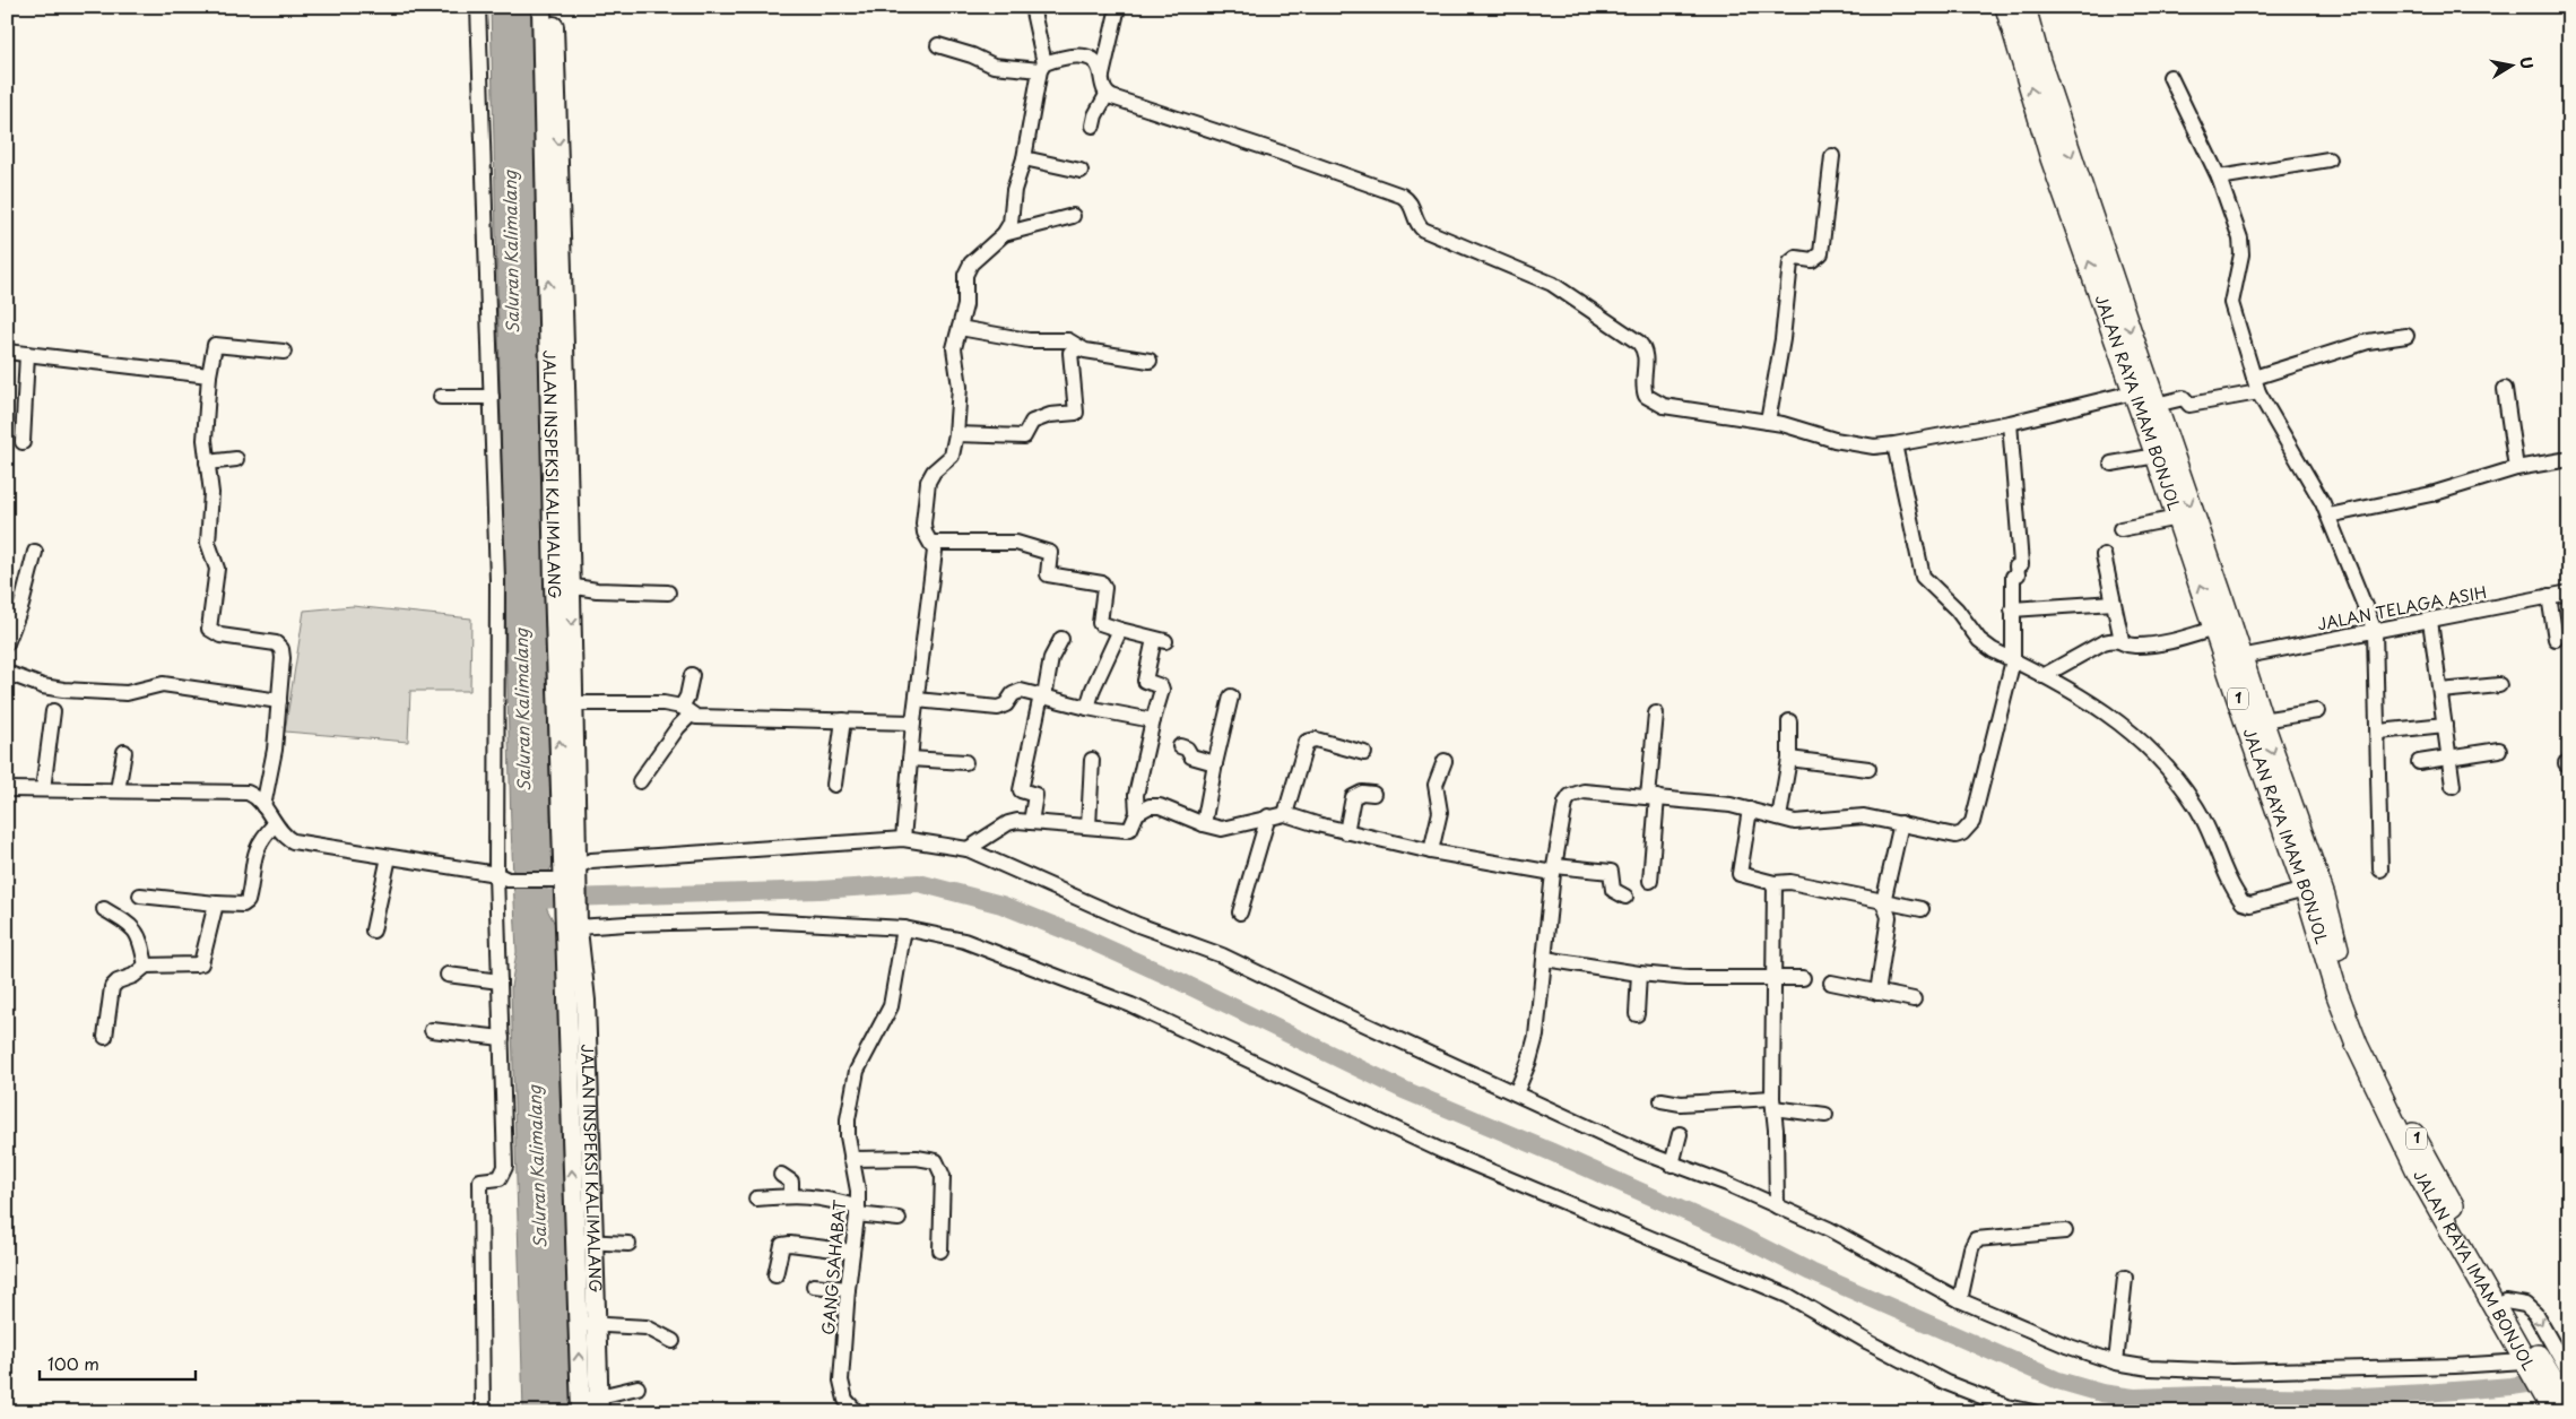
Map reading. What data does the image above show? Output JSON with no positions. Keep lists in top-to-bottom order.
{
  "streets": {
    "highway": ["JALAN RAYA IMAM BONJOL", "1"],
    "main road": ["JALAN INSPEKSI KALIMALANG"],
    "street": ["JALAN TELAGA ASIH", "GANG SAHABAT"]
  },
  "crossings": [
    ["JALAN RAYA IMAM BONJOL", "JALAN TELAGA ASIH"]
  ],
  "water": ["Saluran Kalimalang"],
  "scale_bar": "100 m",
  "north": "right"
}
